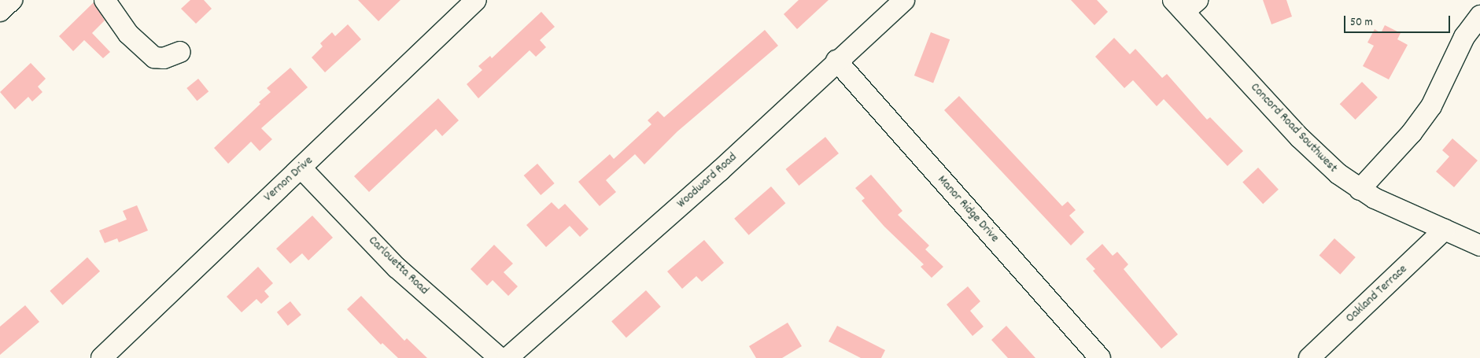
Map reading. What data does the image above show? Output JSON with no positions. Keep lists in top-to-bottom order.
{
  "streets": {
    "street": [
      "Concord Road Southwest",
      "Vernon Drive",
      "Woodward Road",
      "Manor Ridge Drive",
      "Carlouetta Road",
      "Oakland Terrace"
    ]
  },
  "crossings": [
    ["Concord Road Southwest", "Oakland Terrace"],
    ["Vernon Drive", "Carlouetta Road"],
    ["Woodward Road", "Manor Ridge Drive"]
  ],
  "scale_bar": "50 m"
}
